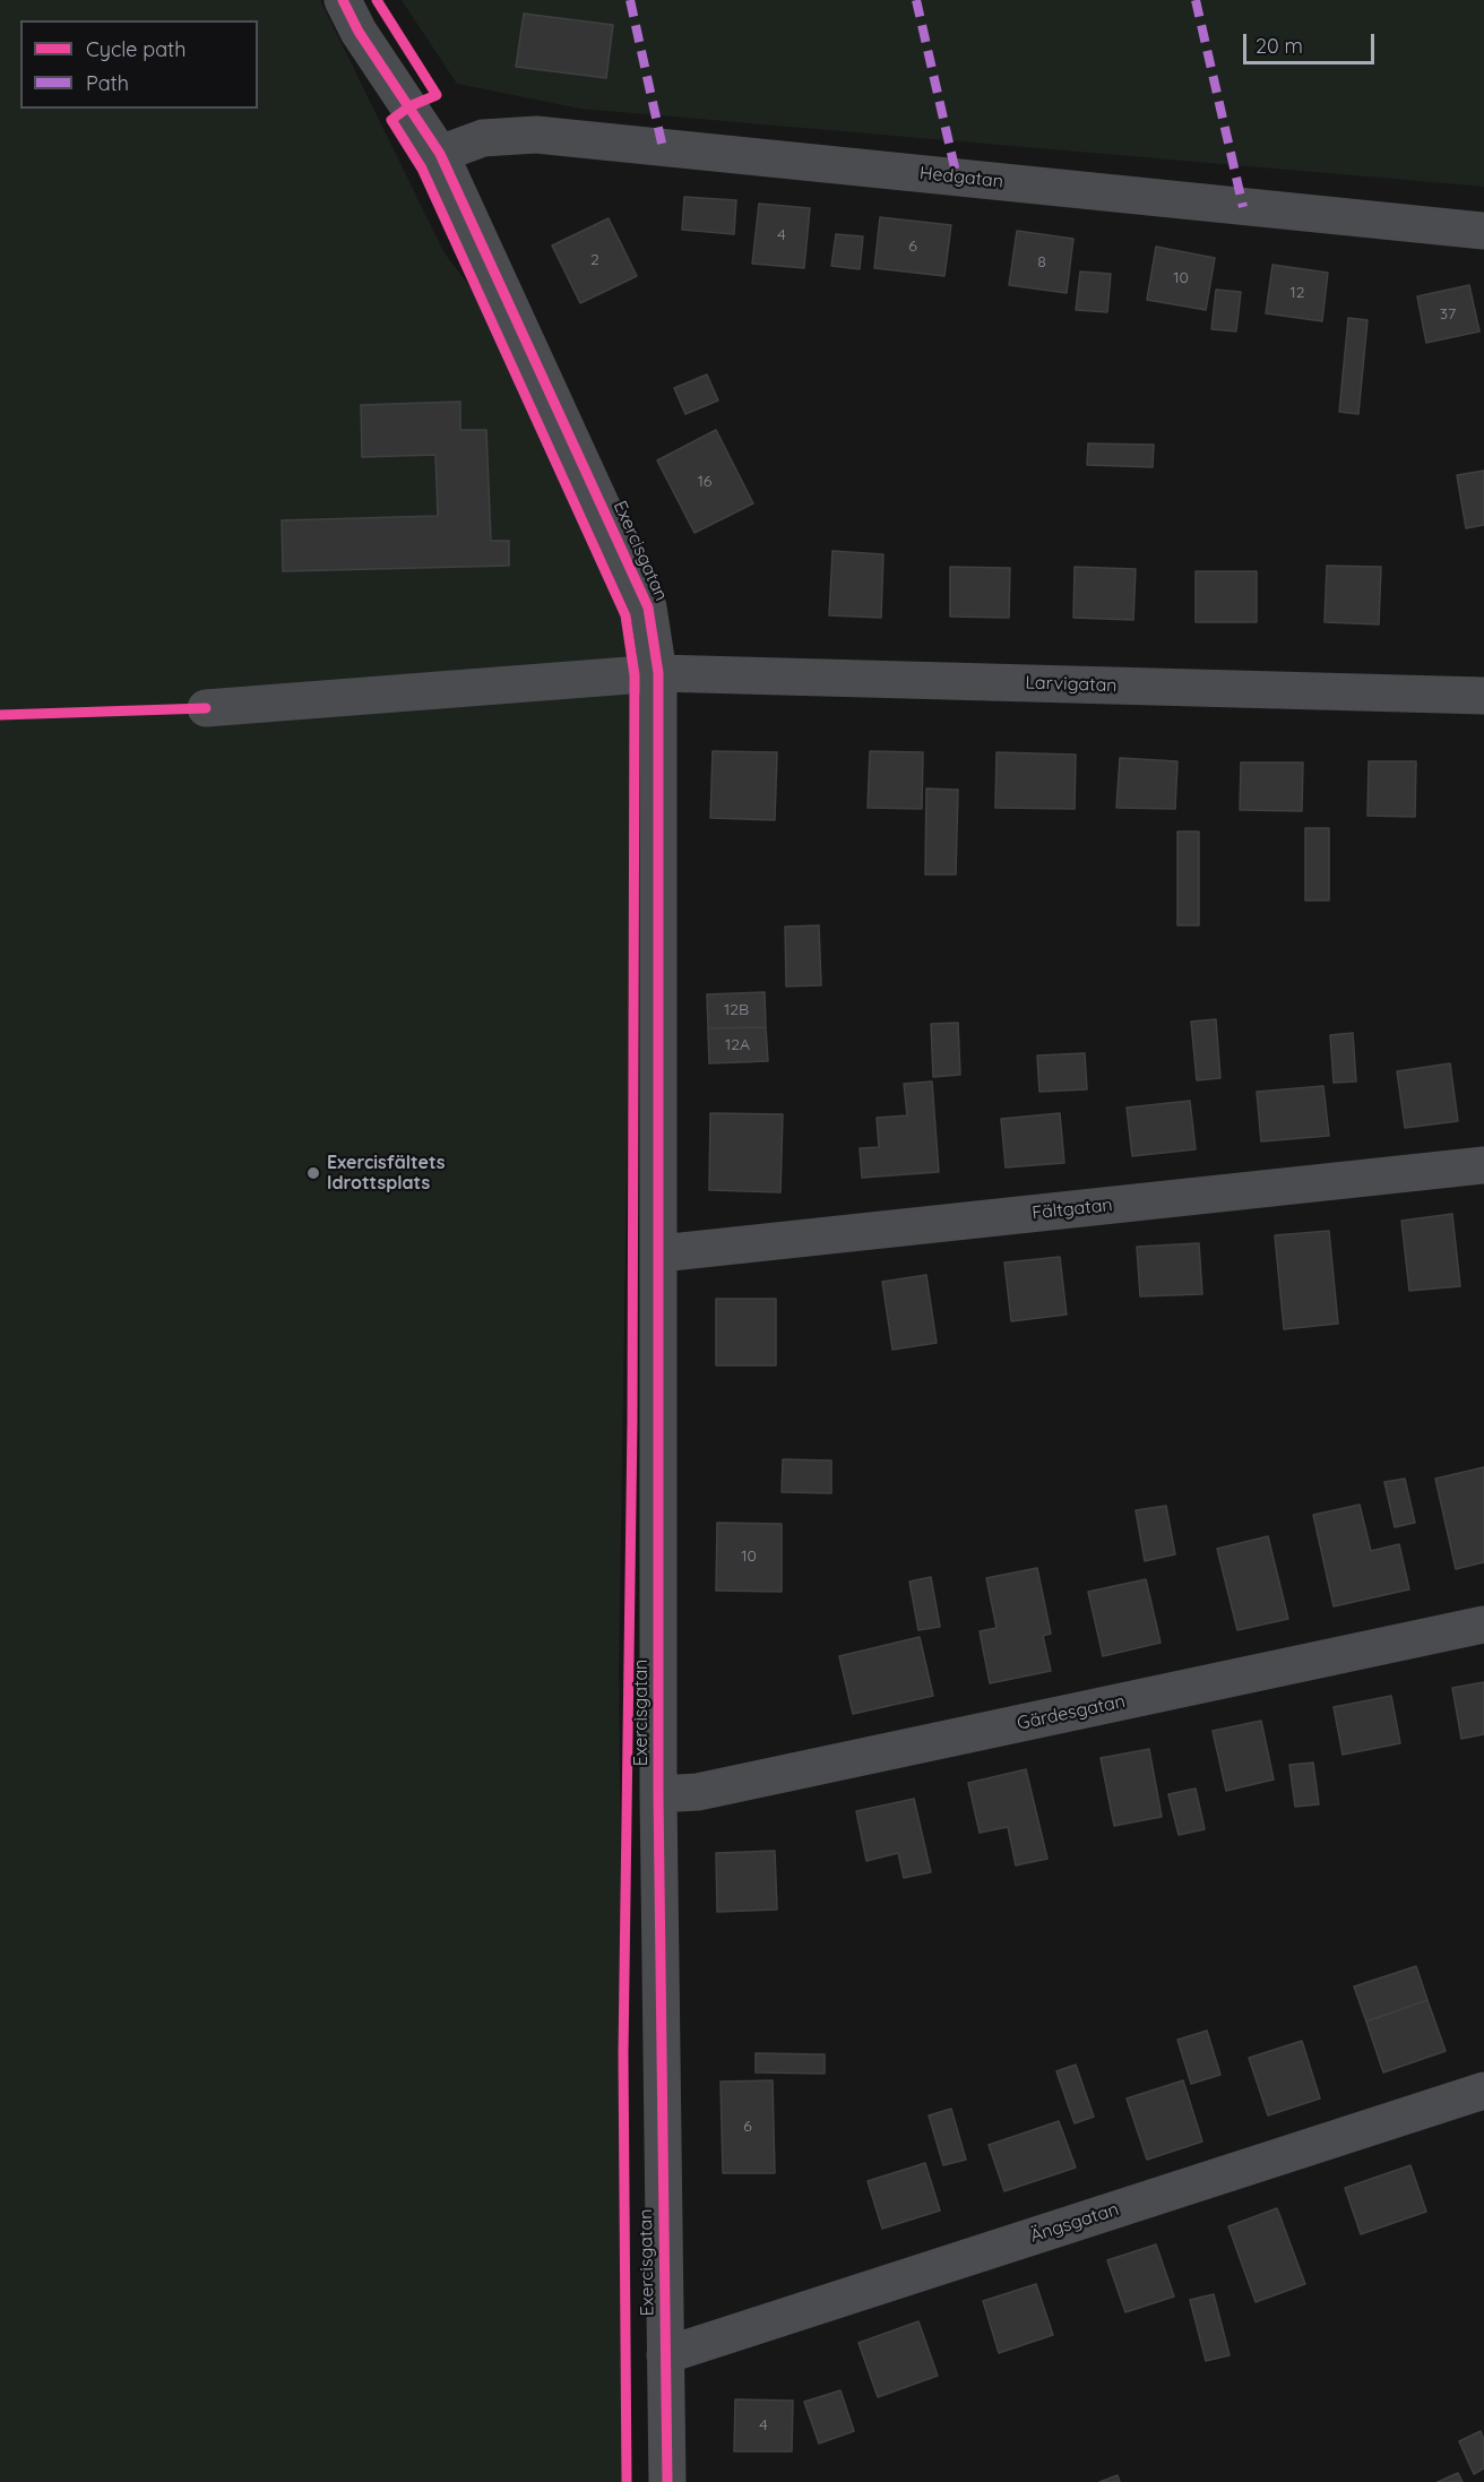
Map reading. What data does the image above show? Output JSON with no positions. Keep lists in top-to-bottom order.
{
  "streets": {
    "street": [
      "Hedgatan",
      "Exercisgatan",
      "Larvigatan",
      "Fältgatan",
      "Gärdesgatan",
      "Ängsgatan"
    ]
  },
  "crossings": [
    ["Hedgatan", "Exercisgatan"],
    ["Exercisgatan", "Larvigatan"],
    ["Exercisgatan", "Fältgatan"],
    ["Exercisgatan", "Gärdesgatan"],
    ["Exercisgatan", "Ängsgatan"]
  ],
  "places": ["Exercisfältets Idrottsplats"],
  "house_numbers": [
    "4",
    "6",
    "2",
    "8",
    "10",
    "12",
    "37",
    "16",
    "12B",
    "12A",
    "10",
    "6",
    "4"
  ],
  "legend": ["Cycle path", "Path"],
  "scale_bar": "20 m"
}
